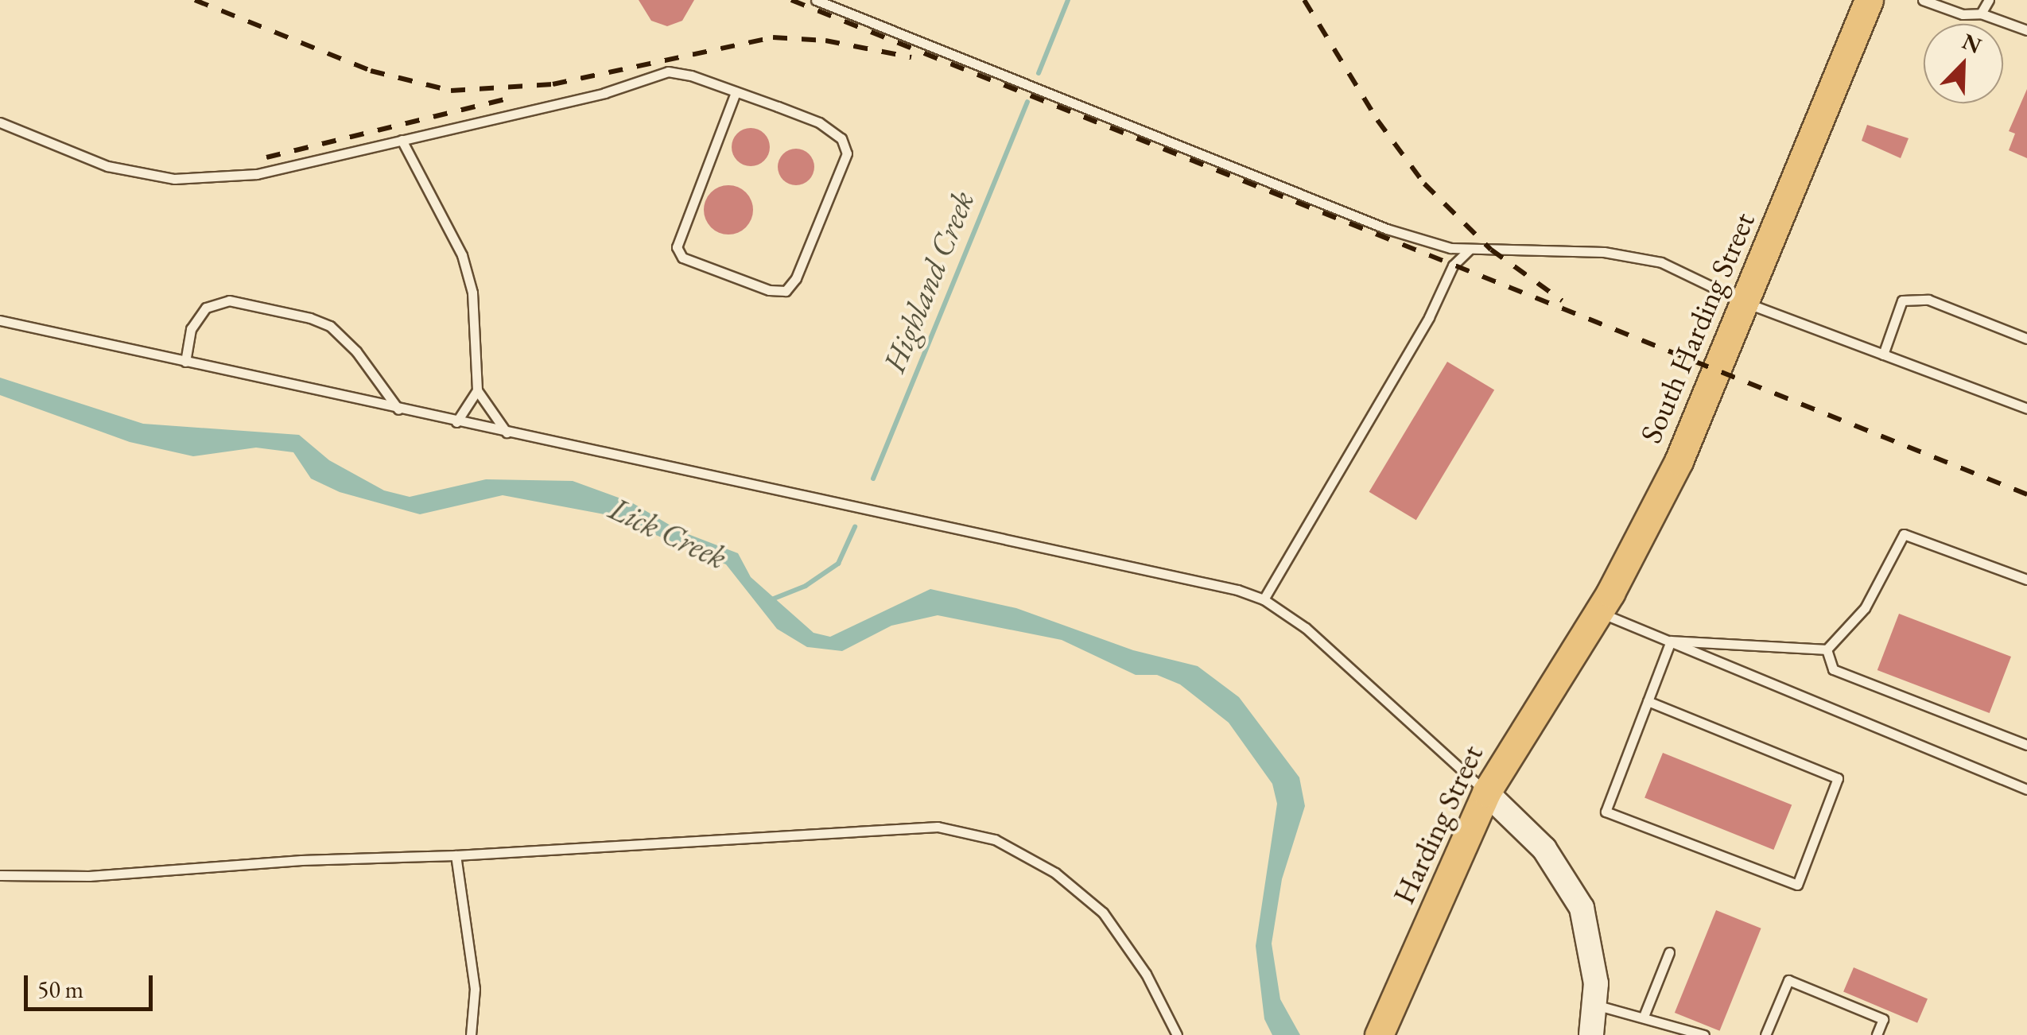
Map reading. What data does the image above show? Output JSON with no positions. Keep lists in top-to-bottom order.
{
  "streets": {
    "main road": ["South Harding Street", "Harding Street"]
  },
  "crossings": [
    ["South Harding Street", "Harding Street"]
  ],
  "water": ["Highland Creek", "Lick Creek"],
  "scale_bar": "50 m",
  "north": "top right"
}
